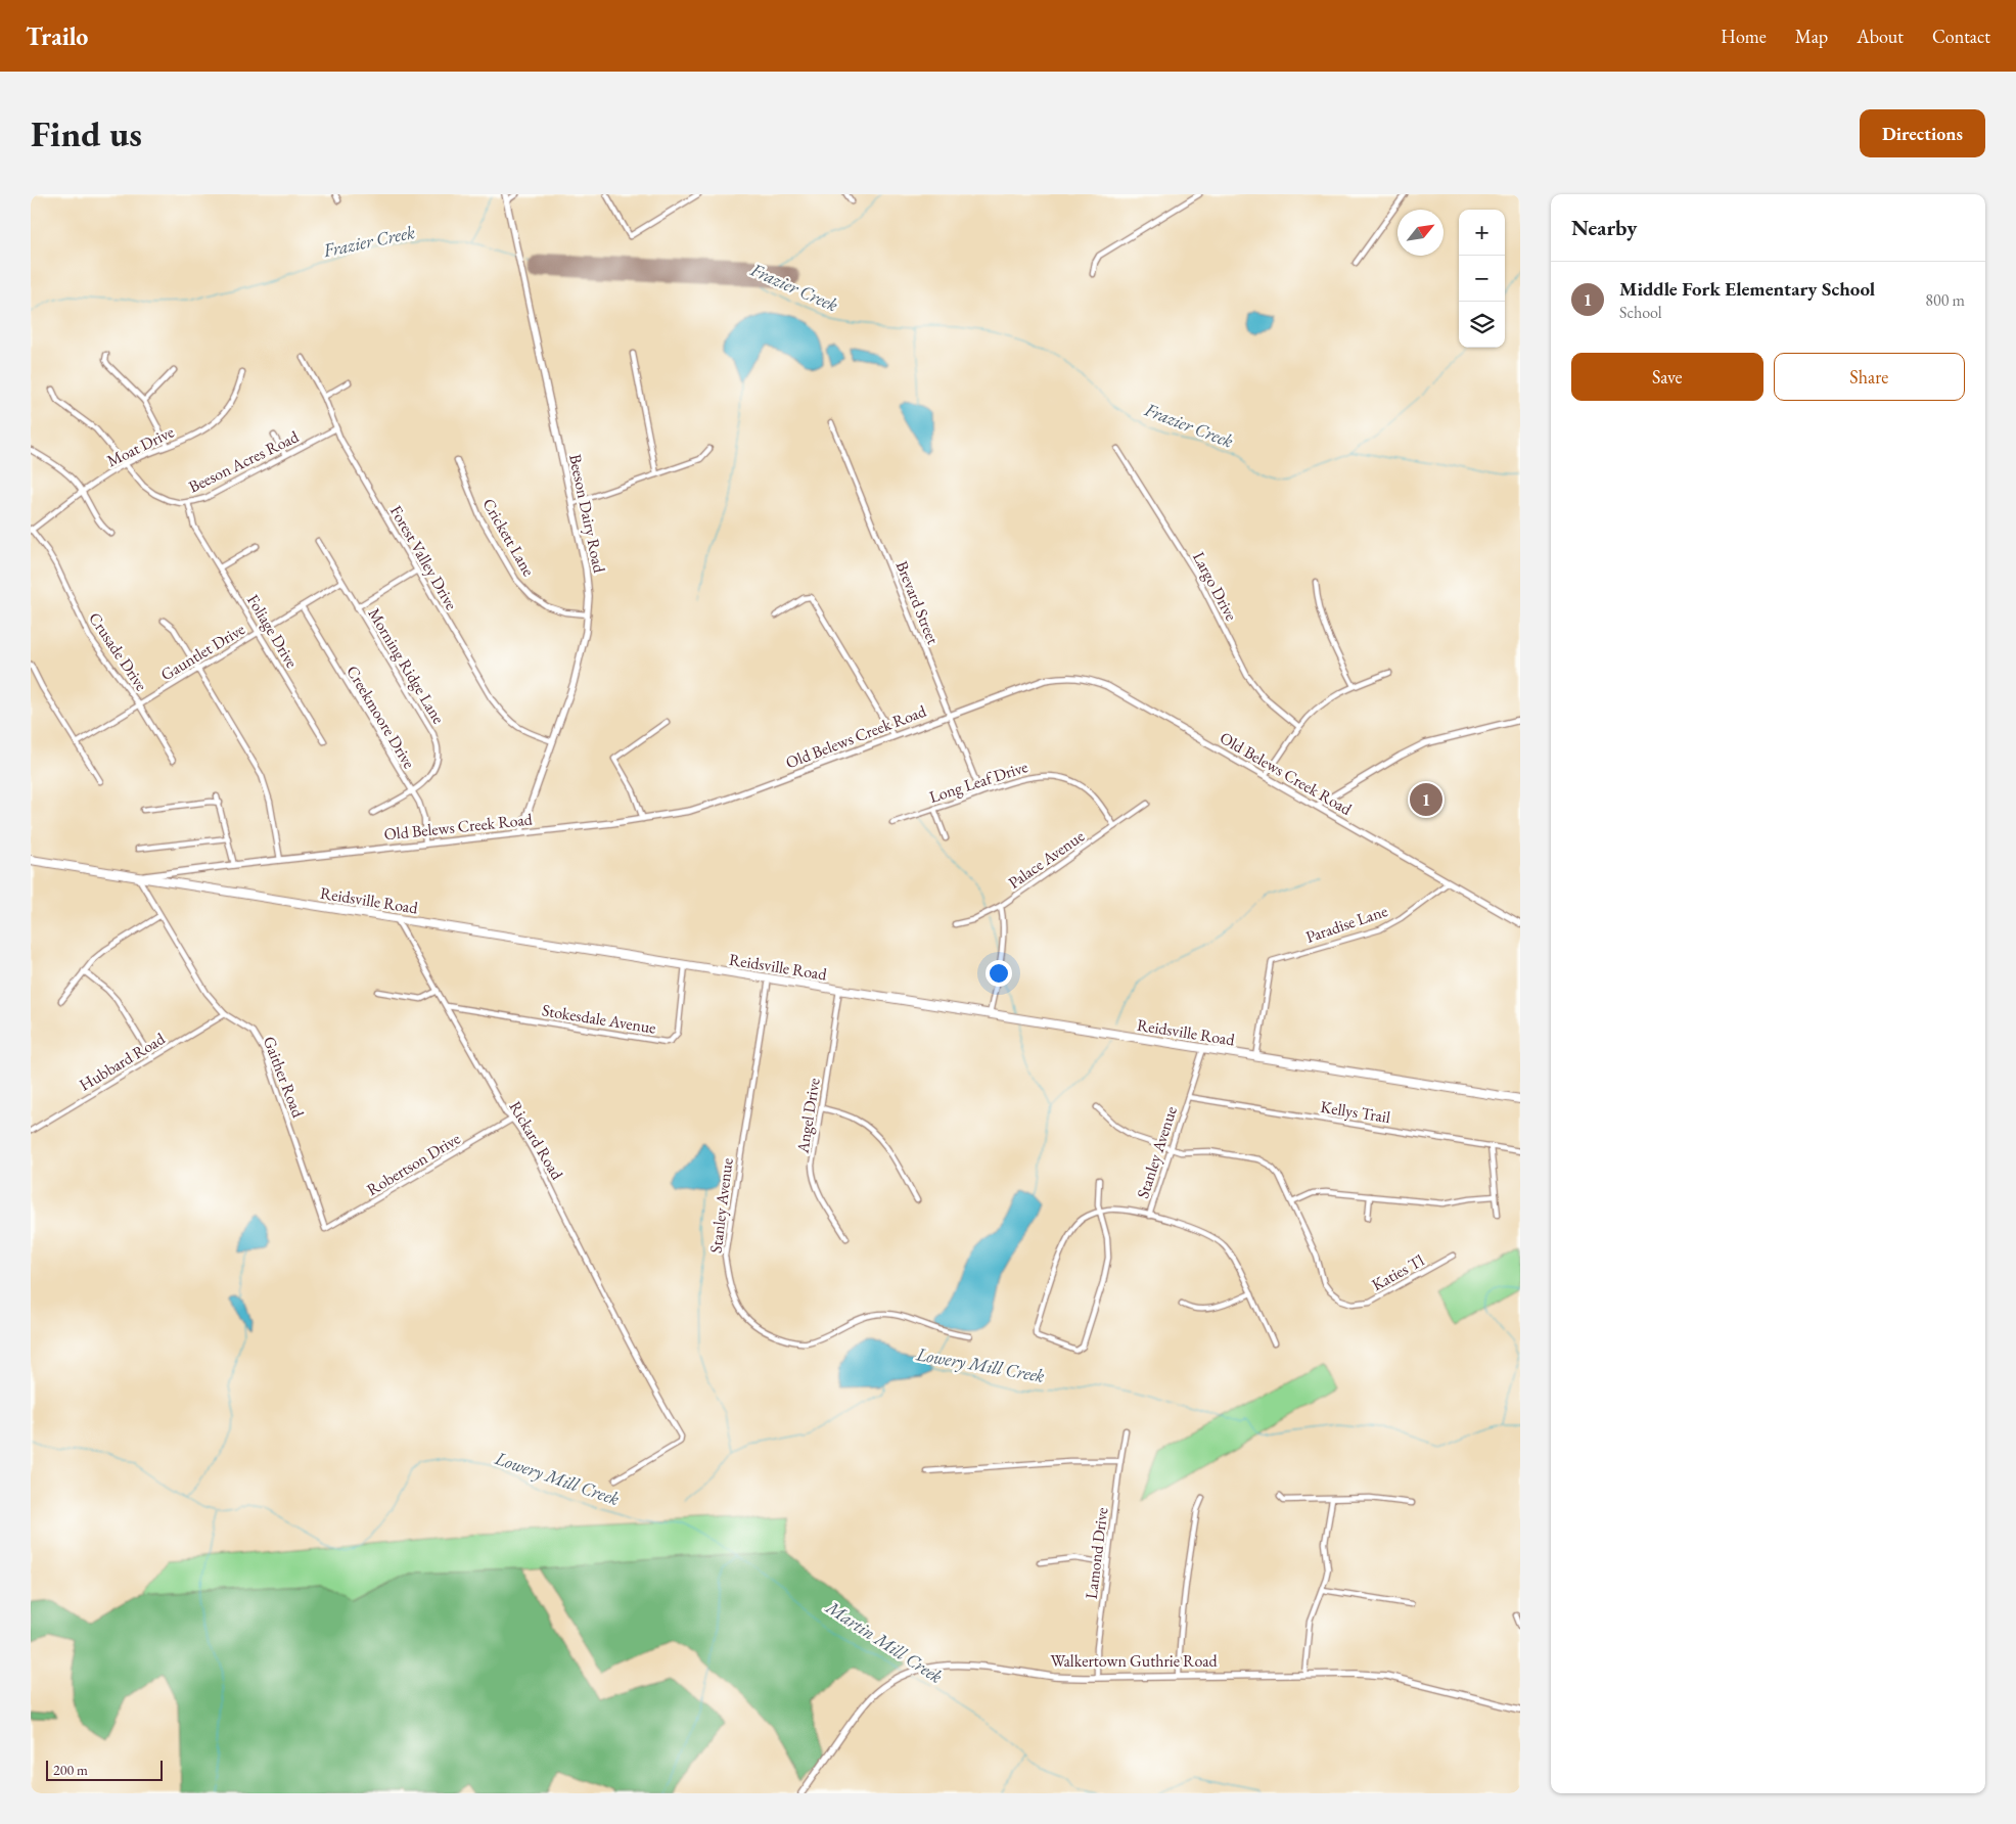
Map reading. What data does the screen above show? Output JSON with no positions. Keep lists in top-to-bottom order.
{
  "streets": {
    "highway": ["Reidsville Road"],
    "street": [
      "Moat Drive",
      "Beeson Acres Road",
      "Beeson Dairy Road",
      "Crickett Lane",
      "Forest Valley Drive",
      "Largo Drive",
      "Brevard Street",
      "Foliage Drive",
      "Crusade Drive",
      "Gauntlet Drive",
      "Morning Ridge Lane",
      "Creekmoore Drive",
      "Old Belews Creek Road",
      "Long Leaf Drive",
      "Palace Avenue",
      "Paradise Lane",
      "Stokesdale Avenue",
      "Hubbard Road",
      "Gaither Road",
      "Kellys Trail",
      "Angel Drive",
      "Rickard Road",
      "Stanley Avenue",
      "Robertson Drive",
      "Katies Tl",
      "Lamond Drive",
      "Walkertown Guthrie Road"
    ]
  },
  "crossings": [
    ["Moat Drive", "Beeson Acres Road"],
    ["Moat Drive", "Crusade Drive"],
    ["Beeson Acres Road", "Forest Valley Drive"],
    ["Beeson Acres Road", "Foliage Drive"],
    ["Beeson Dairy Road", "Crickett Lane"],
    ["Beeson Dairy Road", "Forest Valley Drive"],
    ["Beeson Dairy Road", "Old Belews Creek Road"],
    ["Brevard Street", "Old Belews Creek Road"],
    ["Brevard Street", "Long Leaf Drive"],
    ["Foliage Drive", "Gauntlet Drive"],
    ["Crusade Drive", "Gauntlet Drive"],
    ["Gauntlet Drive", "Morning Ridge Lane"],
    ["Gauntlet Drive", "Creekmoore Drive"],
    ["Morning Ridge Lane", "Creekmoore Drive"],
    ["Creekmoore Drive", "Old Belews Creek Road"],
    ["Old Belews Creek Road", "Reidsville Road"],
    ["Old Belews Creek Road", "Paradise Lane"],
    ["Old Belews Creek Road", "Gaither Road"],
    ["Long Leaf Drive", "Palace Avenue"],
    ["Reidsville Road", "Paradise Lane"],
    ["Reidsville Road", "Stokesdale Avenue"],
    ["Reidsville Road", "Gaither Road"],
    ["Reidsville Road", "Angel Drive"],
    ["Reidsville Road", "Rickard Road"],
    ["Reidsville Road", "Stanley Avenue"],
    ["Stokesdale Avenue", "Rickard Road"],
    ["Hubbard Road", "Gaither Road"],
    ["Gaither Road", "Robertson Drive"],
    ["Kellys Trail", "Stanley Avenue"],
    ["Rickard Road", "Robertson Drive"],
    ["Stanley Avenue", "Katies Tl"],
    ["Lamond Drive", "Walkertown Guthrie Road"]
  ],
  "water": ["Frazier Creek", "Lowery Mill Creek", "Martin Mill Creek"],
  "scale_bar": "200 m",
  "north": "top right",
  "page": {
    "header": "Trailo",
    "nav": [
      "Home",
      "Map",
      "About",
      "Contact"
    ],
    "buttons": [
      "Directions",
      ["Save", "Share"]
    ],
    "title": "Find us",
    "heading": "Nearby",
    "map_buttons": ["+", "−"],
    "list": [
      {
        "mark": "1",
        "name": "Middle Fork Elementary School",
        "note": "School",
        "value": "800 m"
      }
    ],
    "pins": "1",
    "scale": "200 m"
  }
}
